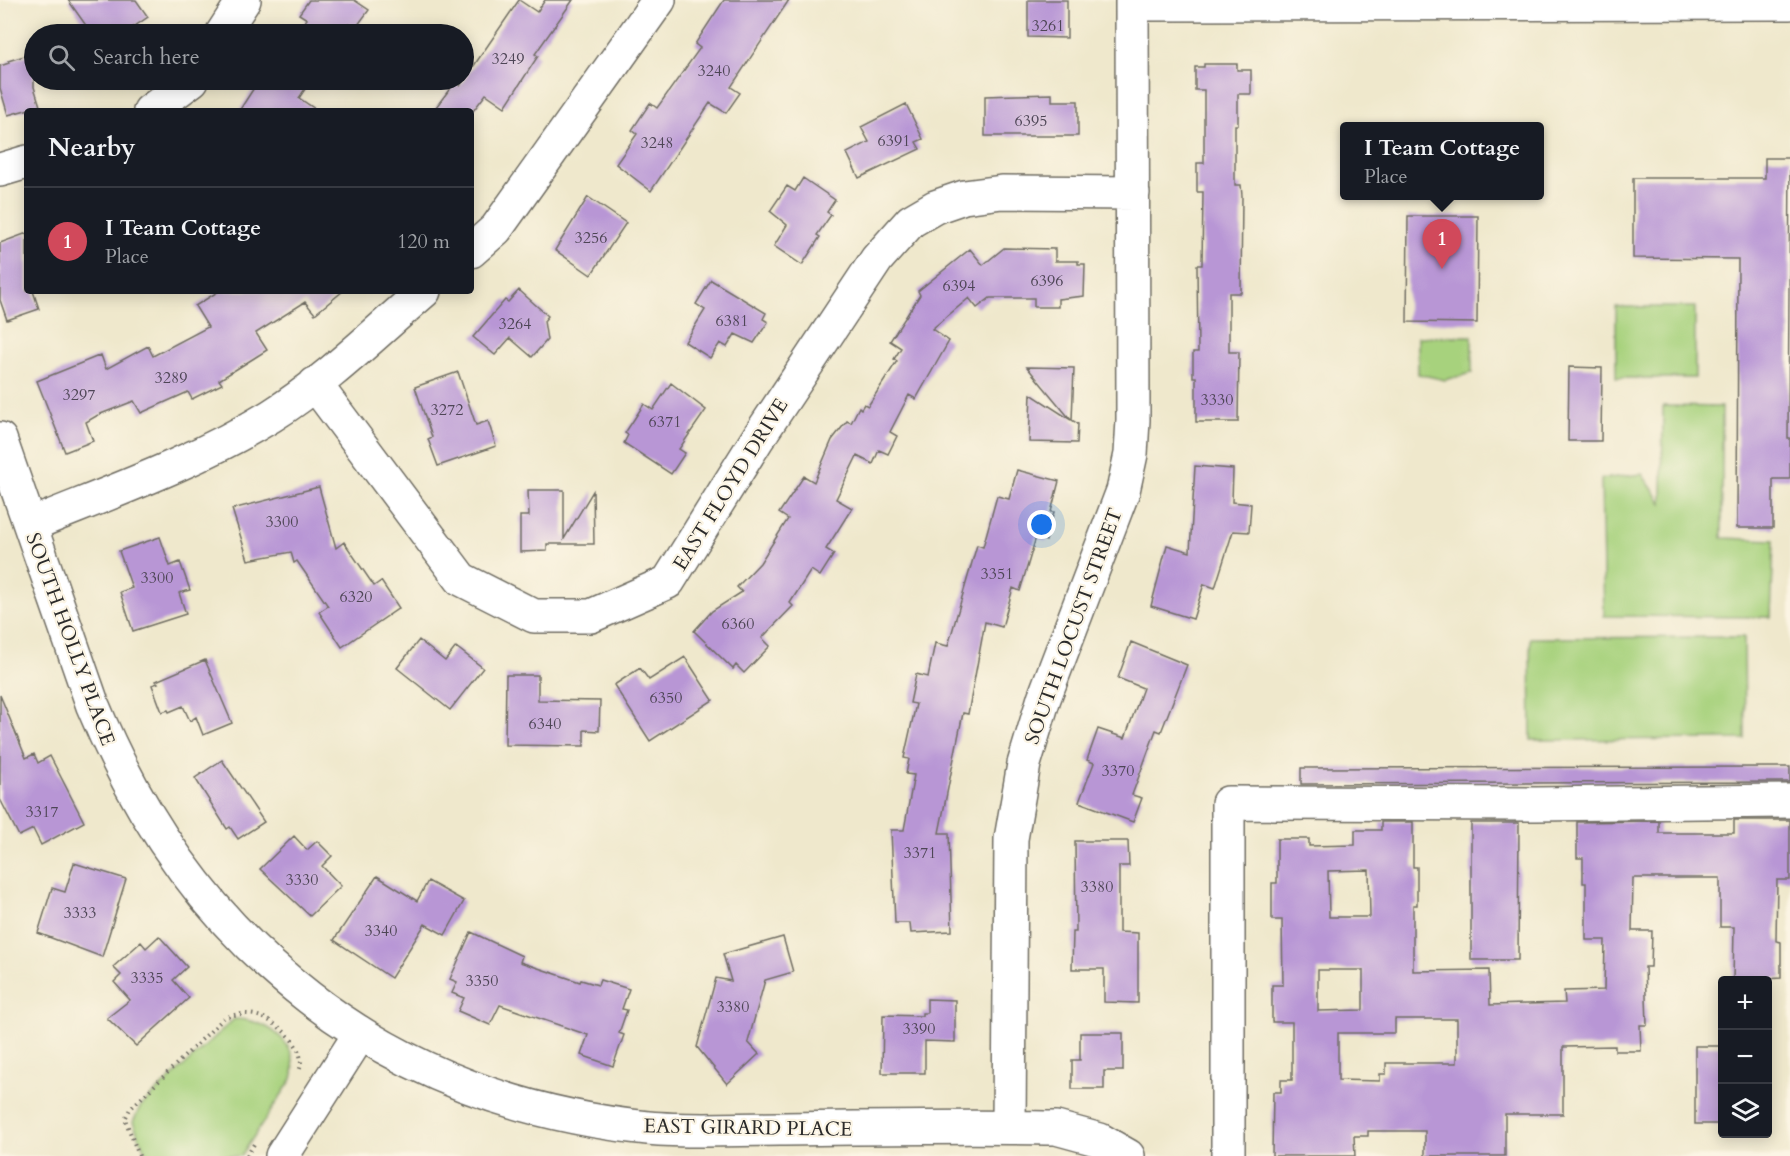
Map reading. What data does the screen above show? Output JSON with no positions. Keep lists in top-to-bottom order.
{
  "streets": {
    "street": [
      "EAST FLOYD DRIVE",
      "SOUTH LOCUST STREET",
      "SOUTH HOLLY PLACE",
      "EAST GIRARD PLACE"
    ]
  },
  "crossings": [
    ["EAST FLOYD DRIVE", "SOUTH LOCUST STREET"],
    ["SOUTH LOCUST STREET", "EAST GIRARD PLACE"],
    ["SOUTH HOLLY PLACE", "EAST GIRARD PLACE"]
  ],
  "house_numbers": [
    "3261",
    "3249",
    "3240",
    "6395",
    "6391",
    "3248",
    "3256",
    "6396",
    "6394",
    "6381",
    "3264",
    "3289",
    "3297",
    "3330",
    "3272",
    "6371",
    "3300",
    "3351",
    "3300",
    "6320",
    "6360",
    "6350",
    "6340",
    "3370",
    "3317",
    "3371",
    "3330",
    "3380",
    "3333",
    "3340",
    "3335",
    "3350",
    "3380",
    "3390"
  ],
  "page": {
    "search": "Search here",
    "heading": "Nearby",
    "popup": ["I Team Cottage", "Place"],
    "list": [
      {
        "mark": "1",
        "name": "I Team Cottage",
        "note": "Place",
        "value": "120 m"
      }
    ],
    "pins": "1",
    "map_buttons": ["+", "−"]
  }
}
